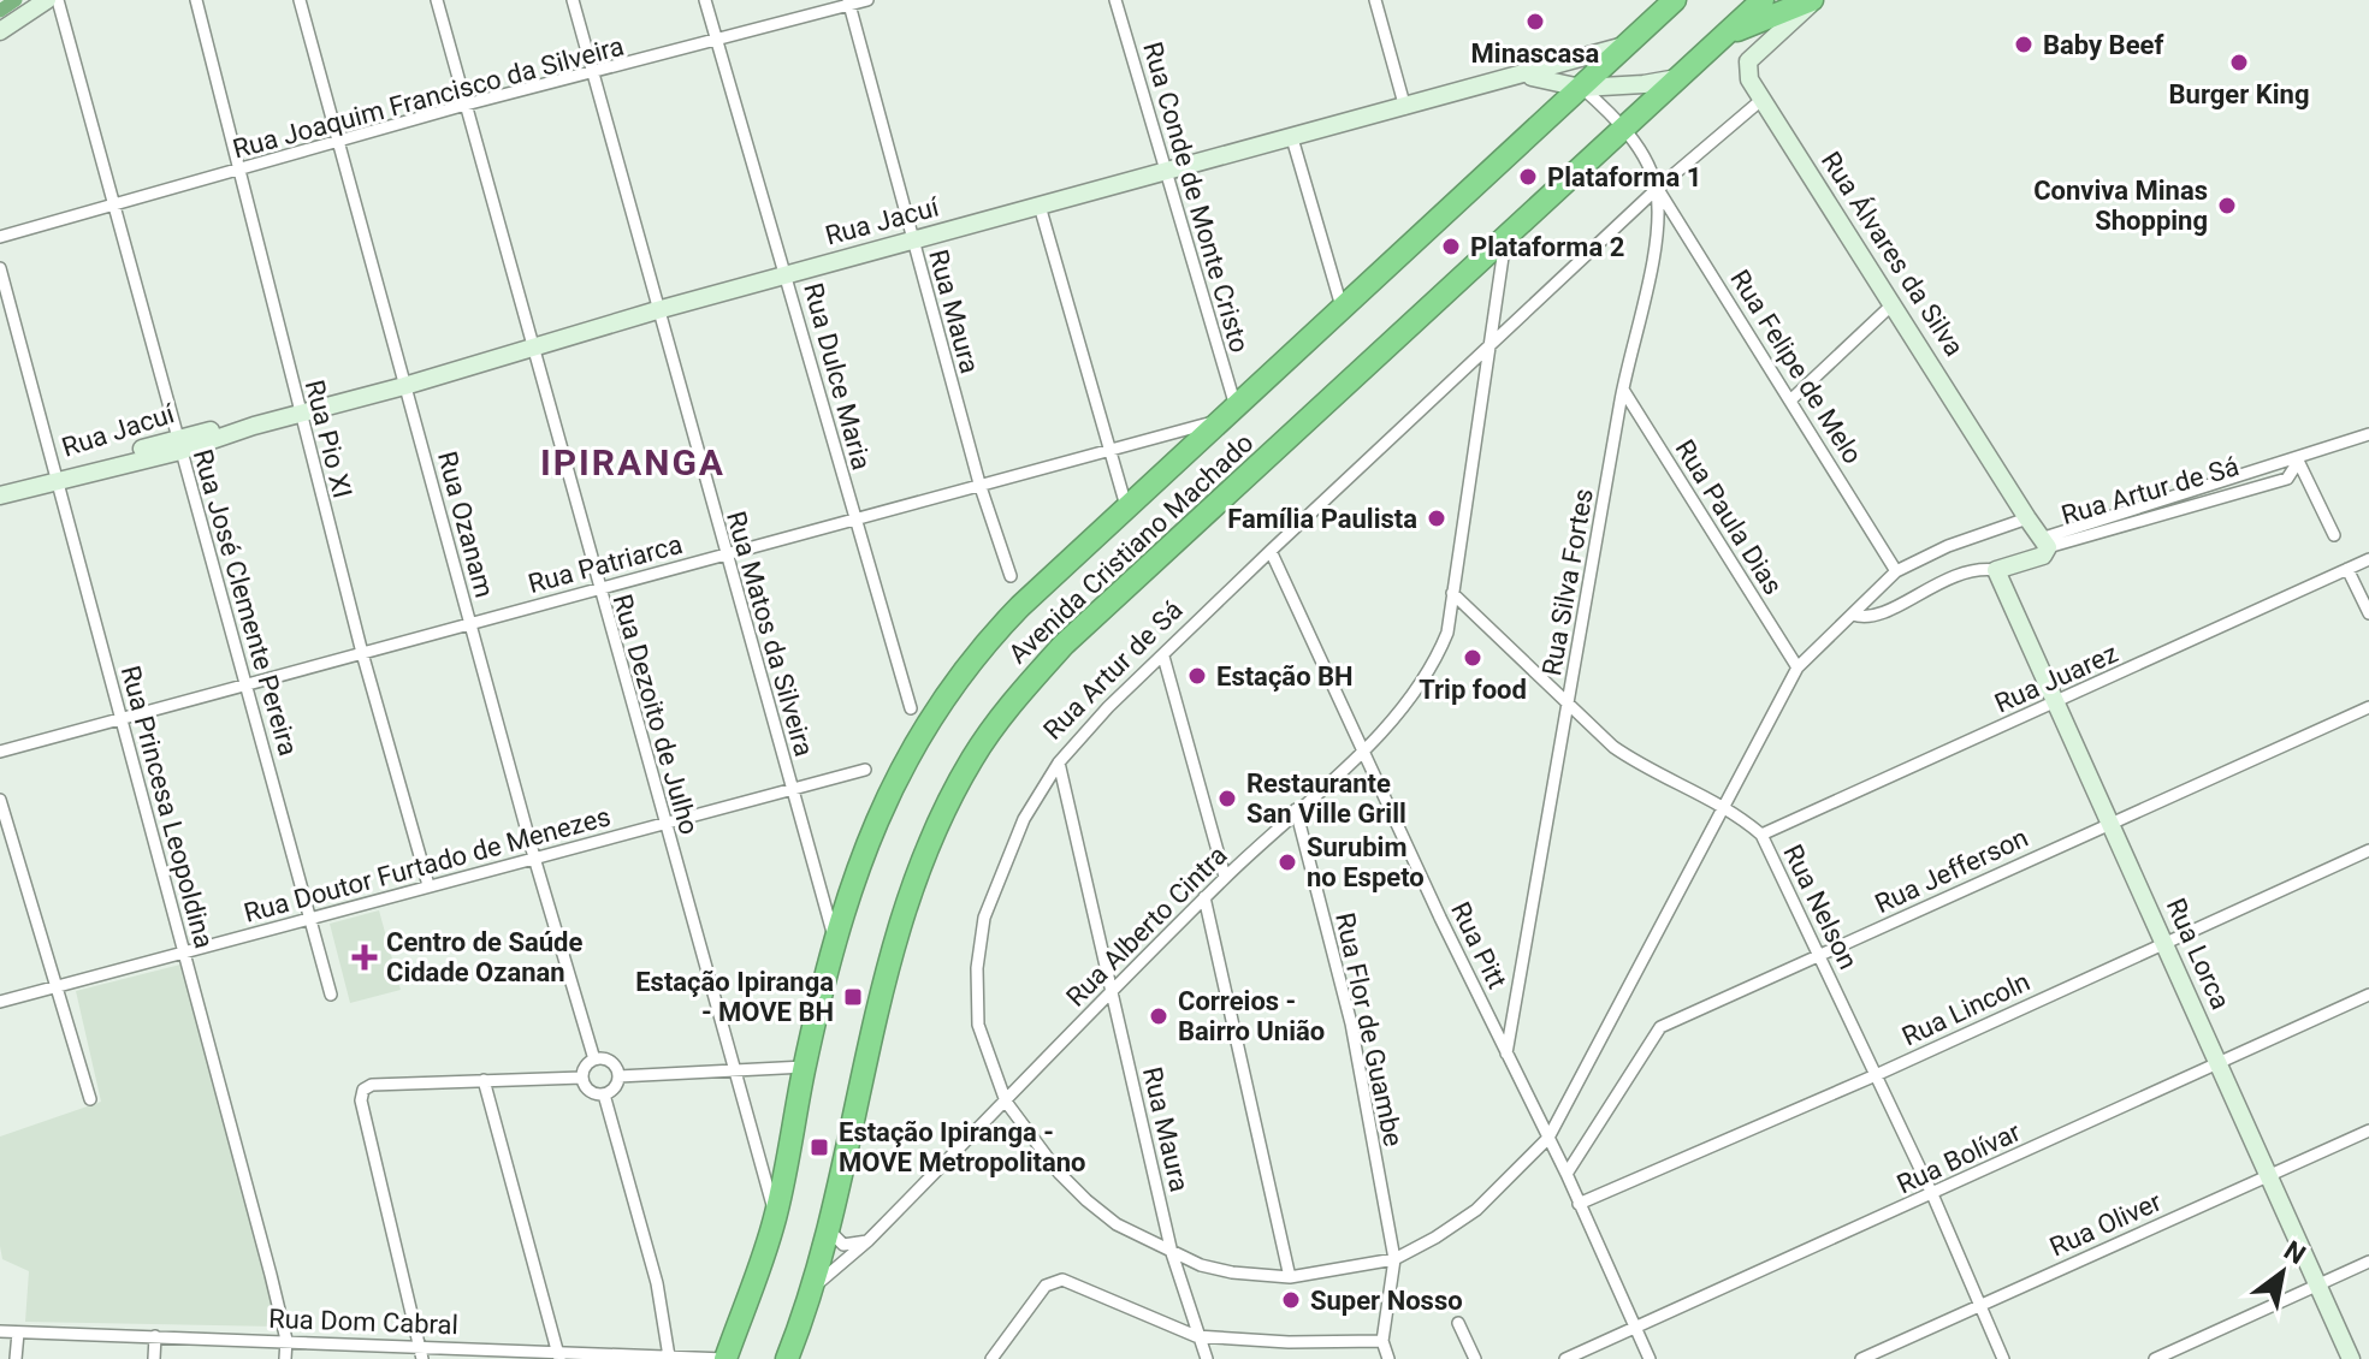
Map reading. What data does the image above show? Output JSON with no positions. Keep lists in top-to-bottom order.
{
  "streets": {
    "highway": ["Avenida Cristiano Machado"],
    "main road": [
      "Rua Jacuí",
      "Rua Álvares da Silva",
      "Rua Artur de Sá",
      "Rua Lorca"
    ],
    "street": [
      "Rua Joaquim Francisco da Silveira",
      "Rua Conde de Monte Cristo",
      "Rua Maura",
      "Rua Felipe de Melo",
      "Rua Dulce Maria",
      "Rua Pio XI",
      "Rua Paula Dias",
      "Rua Ozanam",
      "Rua Patriarca",
      "Rua Silva Fortes",
      "Rua José Clemente Pereira",
      "Rua Matos da Silveira",
      "Rua Juarez",
      "Rua Dezoito de Julho",
      "Rua Princesa Leopoldina",
      "Rua Doutor Furtado de Menezes",
      "Rua Jefferson",
      "Rua Nelson",
      "Rua Alberto Cintra",
      "Rua Pitt",
      "Rua Lincoln",
      "Rua Flor de Guambe",
      "Rua Bolívar",
      "Rua Oliver",
      "Rua Dom Cabral"
    ]
  },
  "crossings": [
    ["Rua Joaquim Francisco da Silveira", "Rua Maura"],
    ["Rua Joaquim Francisco da Silveira", "Rua Dulce Maria"],
    ["Rua Joaquim Francisco da Silveira", "Rua Pio XI"],
    ["Rua Joaquim Francisco da Silveira", "Rua Ozanam"],
    ["Rua Joaquim Francisco da Silveira", "Rua José Clemente Pereira"],
    ["Rua Joaquim Francisco da Silveira", "Rua Matos da Silveira"],
    ["Rua Joaquim Francisco da Silveira", "Rua Dezoito de Julho"],
    ["Rua Conde de Monte Cristo", "Rua Jacuí"],
    ["Rua Conde de Monte Cristo", "Avenida Cristiano Machado"],
    ["Rua Conde de Monte Cristo", "Rua Patriarca"],
    ["Rua Jacuí", "Rua Maura"],
    ["Rua Jacuí", "Rua Dulce Maria"],
    ["Rua Jacuí", "Rua Pio XI"],
    ["Rua Jacuí", "Rua Ozanam"],
    ["Rua Jacuí", "Avenida Cristiano Machado"],
    ["Rua Jacuí", "Rua José Clemente Pereira"],
    ["Rua Jacuí", "Rua Matos da Silveira"],
    ["Rua Jacuí", "Rua Dezoito de Julho"],
    ["Rua Jacuí", "Rua Princesa Leopoldina"],
    ["Rua Álvares da Silva", "Rua Artur de Sá"],
    ["Rua Maura", "Rua Artur de Sá"],
    ["Rua Maura", "Rua Patriarca"],
    ["Rua Maura", "Rua Alberto Cintra"],
    ["Rua Felipe de Melo", "Rua Artur de Sá"],
    ["Rua Felipe de Melo", "Rua Silva Fortes"],
    ["Rua Dulce Maria", "Rua Patriarca"],
    ["Rua Pio XI", "Rua Patriarca"],
    ["Rua Pio XI", "Rua Doutor Furtado de Menezes"],
    ["Rua Artur de Sá", "Rua Paula Dias"],
    ["Rua Artur de Sá", "Rua Silva Fortes"],
    ["Rua Artur de Sá", "Rua Nelson"],
    ["Rua Artur de Sá", "Rua Alberto Cintra"],
    ["Rua Artur de Sá", "Rua Pitt"],
    ["Rua Artur de Sá", "Rua Lorca"],
    ["Rua Artur de Sá", "Rua Flor de Guambe"],
    ["Rua Paula Dias", "Rua Silva Fortes"],
    ["Rua Ozanam", "Rua Patriarca"],
    ["Rua Ozanam", "Rua Doutor Furtado de Menezes"],
    ["Avenida Cristiano Machado", "Rua Patriarca"],
    ["Avenida Cristiano Machado", "Rua Silva Fortes"],
    ["Avenida Cristiano Machado", "Rua Matos da Silveira"],
    ["Avenida Cristiano Machado", "Rua Dezoito de Julho"],
    ["Avenida Cristiano Machado", "Rua Alberto Cintra"],
    ["Avenida Cristiano Machado", "Rua Dom Cabral"],
    ["Rua Patriarca", "Rua José Clemente Pereira"],
    ["Rua Patriarca", "Rua Matos da Silveira"],
    ["Rua Patriarca", "Rua Dezoito de Julho"],
    ["Rua Patriarca", "Rua Princesa Leopoldina"],
    ["Rua Silva Fortes", "Rua Nelson"],
    ["Rua Silva Fortes", "Rua Pitt"],
    ["Rua José Clemente Pereira", "Rua Doutor Furtado de Menezes"],
    ["Rua Matos da Silveira", "Rua Doutor Furtado de Menezes"],
    ["Rua Juarez", "Rua Nelson"],
    ["Rua Juarez", "Rua Lorca"],
    ["Rua Dezoito de Julho", "Rua Doutor Furtado de Menezes"],
    ["Rua Princesa Leopoldina", "Rua Doutor Furtado de Menezes"],
    ["Rua Princesa Leopoldina", "Rua Dom Cabral"],
    ["Rua Jefferson", "Rua Nelson"],
    ["Rua Jefferson", "Rua Pitt"],
    ["Rua Jefferson", "Rua Lorca"],
    ["Rua Nelson", "Rua Alberto Cintra"],
    ["Rua Nelson", "Rua Lincoln"],
    ["Rua Nelson", "Rua Bolívar"],
    ["Rua Nelson", "Rua Oliver"],
    ["Rua Alberto Cintra", "Rua Pitt"],
    ["Rua Alberto Cintra", "Rua Flor de Guambe"],
    ["Rua Pitt", "Rua Lincoln"],
    ["Rua Pitt", "Rua Bolívar"],
    ["Rua Lorca", "Rua Lincoln"],
    ["Rua Lorca", "Rua Bolívar"],
    ["Rua Lorca", "Rua Oliver"]
  ],
  "districts": ["IPIRANGA"],
  "places": {
    "other": [
      "Minascasa",
      "Baby Beef",
      "Burger King",
      "Plataforma 1",
      "Conviva Minas Shopping",
      "Plataforma 2",
      "Família Paulista",
      "Trip food",
      "Estação BH",
      "Restaurante San Ville Grill",
      "Surubim no Espeto",
      "Correios - Bairro União",
      "Super Nosso"
    ],
    "health": ["Centro de Saúde Cidade Ozanan"],
    "transit": ["Estação Ipiranga - MOVE BH", "Estação Ipiranga - MOVE Metropolitano"]
  },
  "north": "top right"
}
